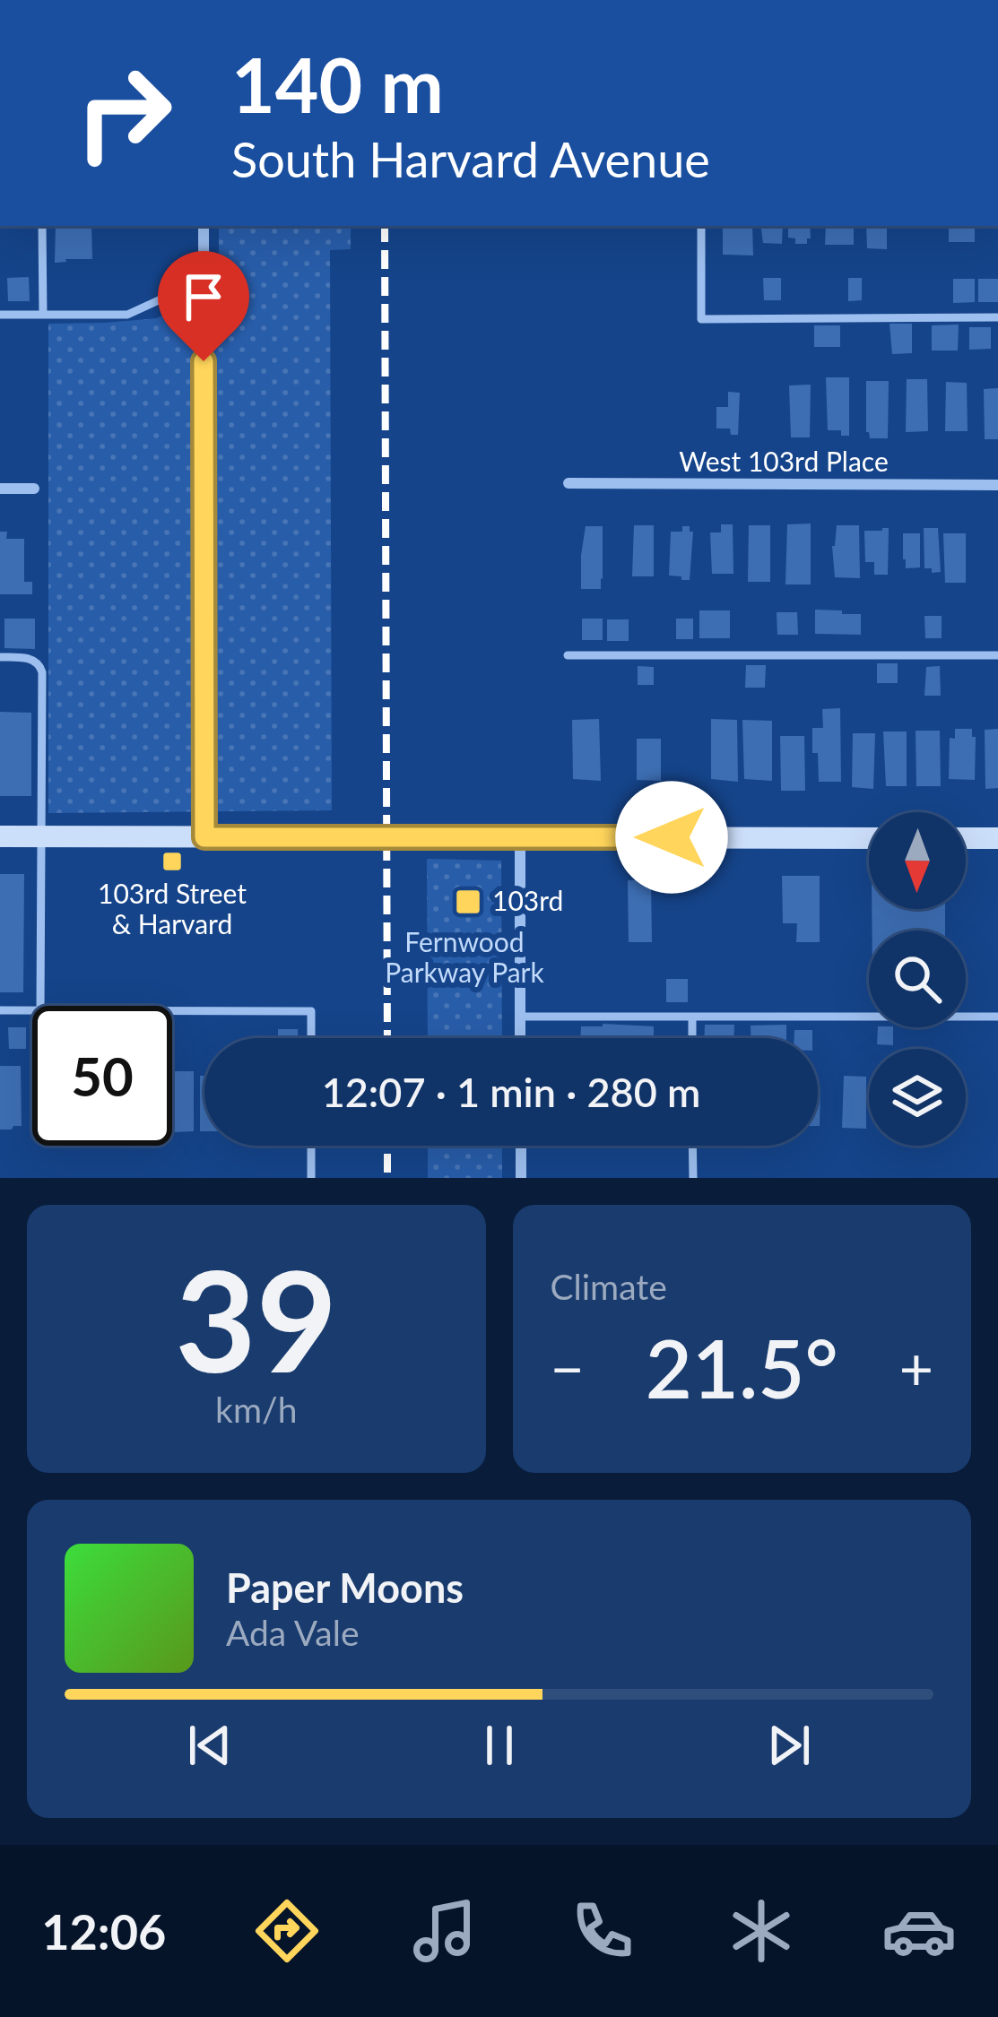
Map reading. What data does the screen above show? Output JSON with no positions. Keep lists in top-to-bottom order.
{
  "streets": {
    "street": ["West 103rd Place"]
  },
  "parks": ["Fernwood Parkway Park"],
  "places": {
    "transit": ["103rd Street & Harvard", "103rd"]
  },
  "north": "bottom",
  "page": {
    "turn": ["140 m", "South Harvard Avenue"],
    "limit": "50",
    "trip": "12:07 · 1 min · 280 m",
    "tile": [
      ["39", "km/h"],
      "Climate"
    ],
    "heat": ["−", "21.5°", "+"],
    "song": ["Paper Moons", "Ada Vale"],
    "tabs": "12:06"
  }
}
